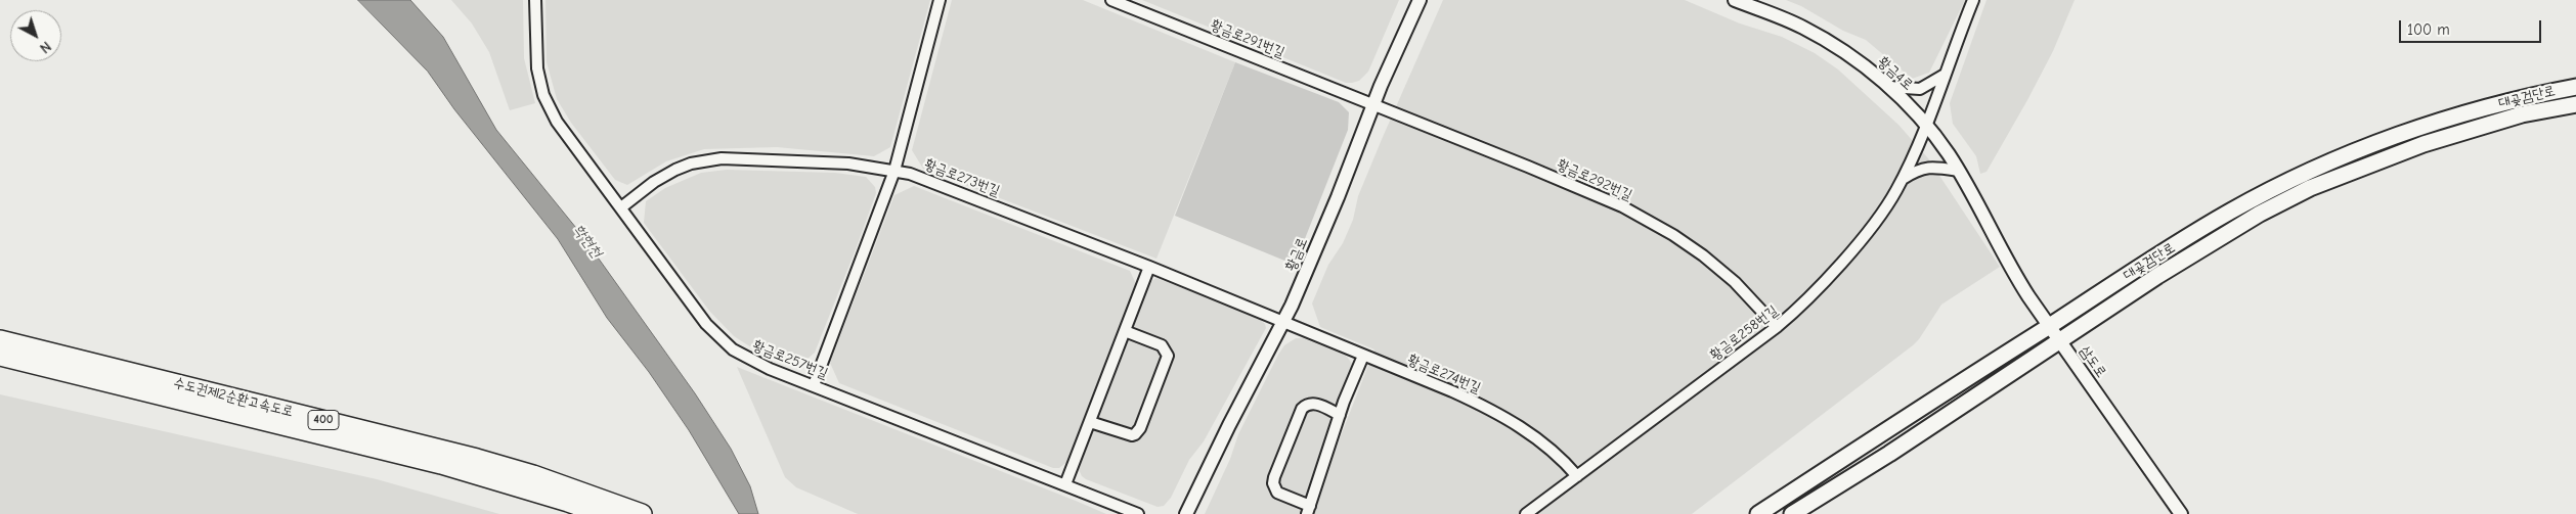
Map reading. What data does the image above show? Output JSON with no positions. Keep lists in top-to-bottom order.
{
  "streets": {
    "highway": ["수도권제2순환고속도로", "400"],
    "main road": ["대곶검단로"],
    "street": [
      "황금로291번길",
      "황금4로",
      "황금로273번길",
      "황금로292번길",
      "황금로",
      "황금로258번길",
      "황금로257번길",
      "삼도로",
      "황금로274번길"
    ]
  },
  "crossings": [
    ["황금로291번길", "황금로292번길"],
    ["황금로291번길", "황금로"],
    ["황금4로", "황금로258번길"],
    ["황금4로", "삼도로"],
    ["대곶검단로", "삼도로"],
    ["황금로273번길", "황금로"],
    ["황금로273번길", "황금로257번길"],
    ["황금로273번길", "황금로274번길"],
    ["황금로292번길", "황금로"],
    ["황금로292번길", "황금로258번길"],
    ["황금로", "황금로274번길"],
    ["황금로258번길", "황금로274번길"]
  ],
  "water": ["학현천"],
  "scale_bar": "100 m",
  "north": "bottom right"
}
